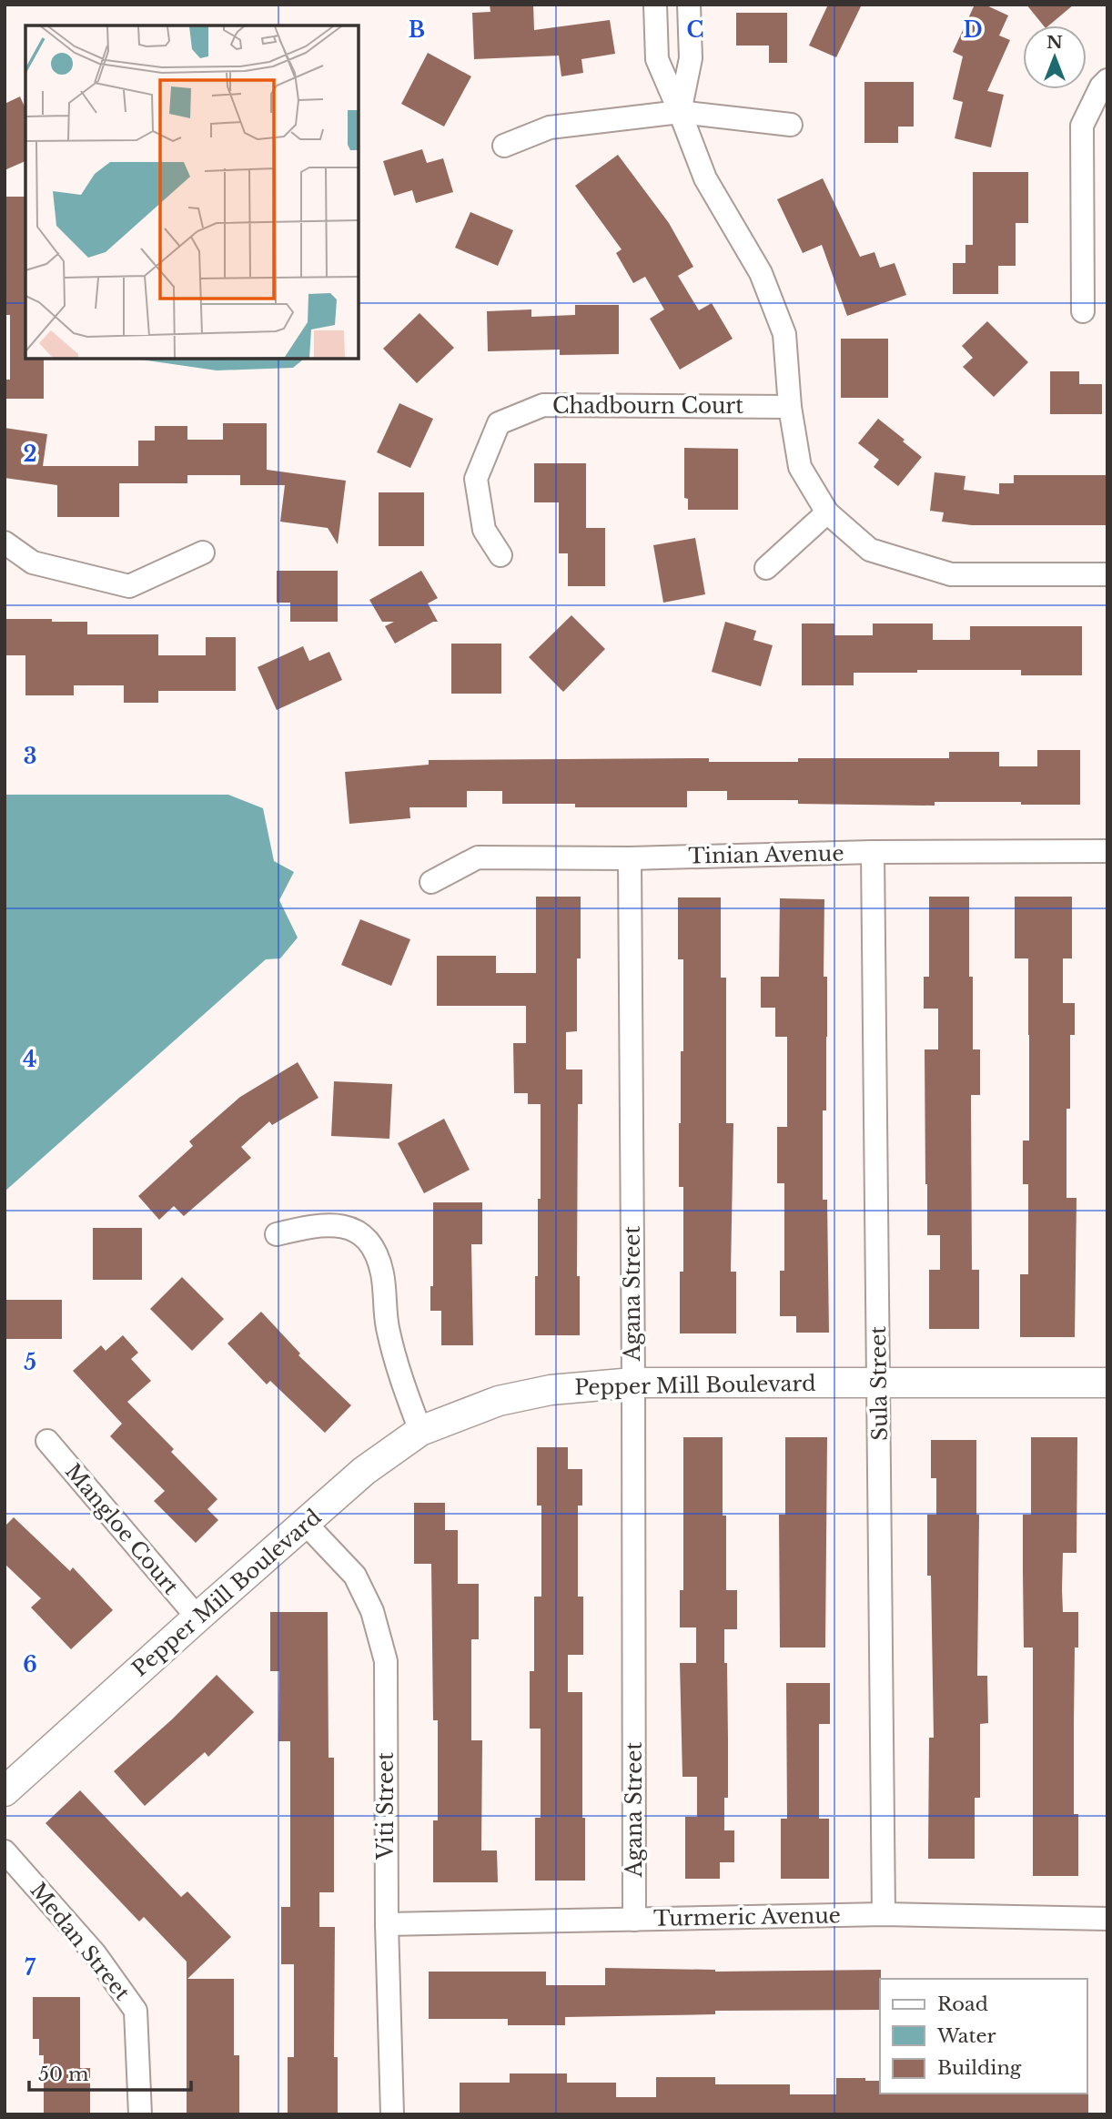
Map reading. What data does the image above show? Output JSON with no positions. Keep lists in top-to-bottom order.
{
  "streets": {
    "street": [
      "Chadbourn Court",
      "Tinian Avenue",
      "Agana Street",
      "Sula Street",
      "Pepper Mill Boulevard",
      "Mangloe Court",
      "Viti Street",
      "Turmeric Avenue",
      "Medan Street"
    ]
  },
  "crossings": [
    ["Tinian Avenue", "Agana Street"],
    ["Tinian Avenue", "Sula Street"],
    ["Agana Street", "Pepper Mill Boulevard"],
    ["Agana Street", "Turmeric Avenue"],
    ["Sula Street", "Pepper Mill Boulevard"],
    ["Sula Street", "Turmeric Avenue"],
    ["Pepper Mill Boulevard", "Mangloe Court"],
    ["Pepper Mill Boulevard", "Viti Street"],
    ["Viti Street", "Turmeric Avenue"]
  ],
  "legend": ["Road", "Water", "Building"],
  "scale_bar": "50 m",
  "north": "top",
  "grid": {
    "columns": ["B", "C", "D"],
    "rows": [
      "2",
      "3",
      "4",
      "5",
      "6",
      "7"
    ]
  }
}
